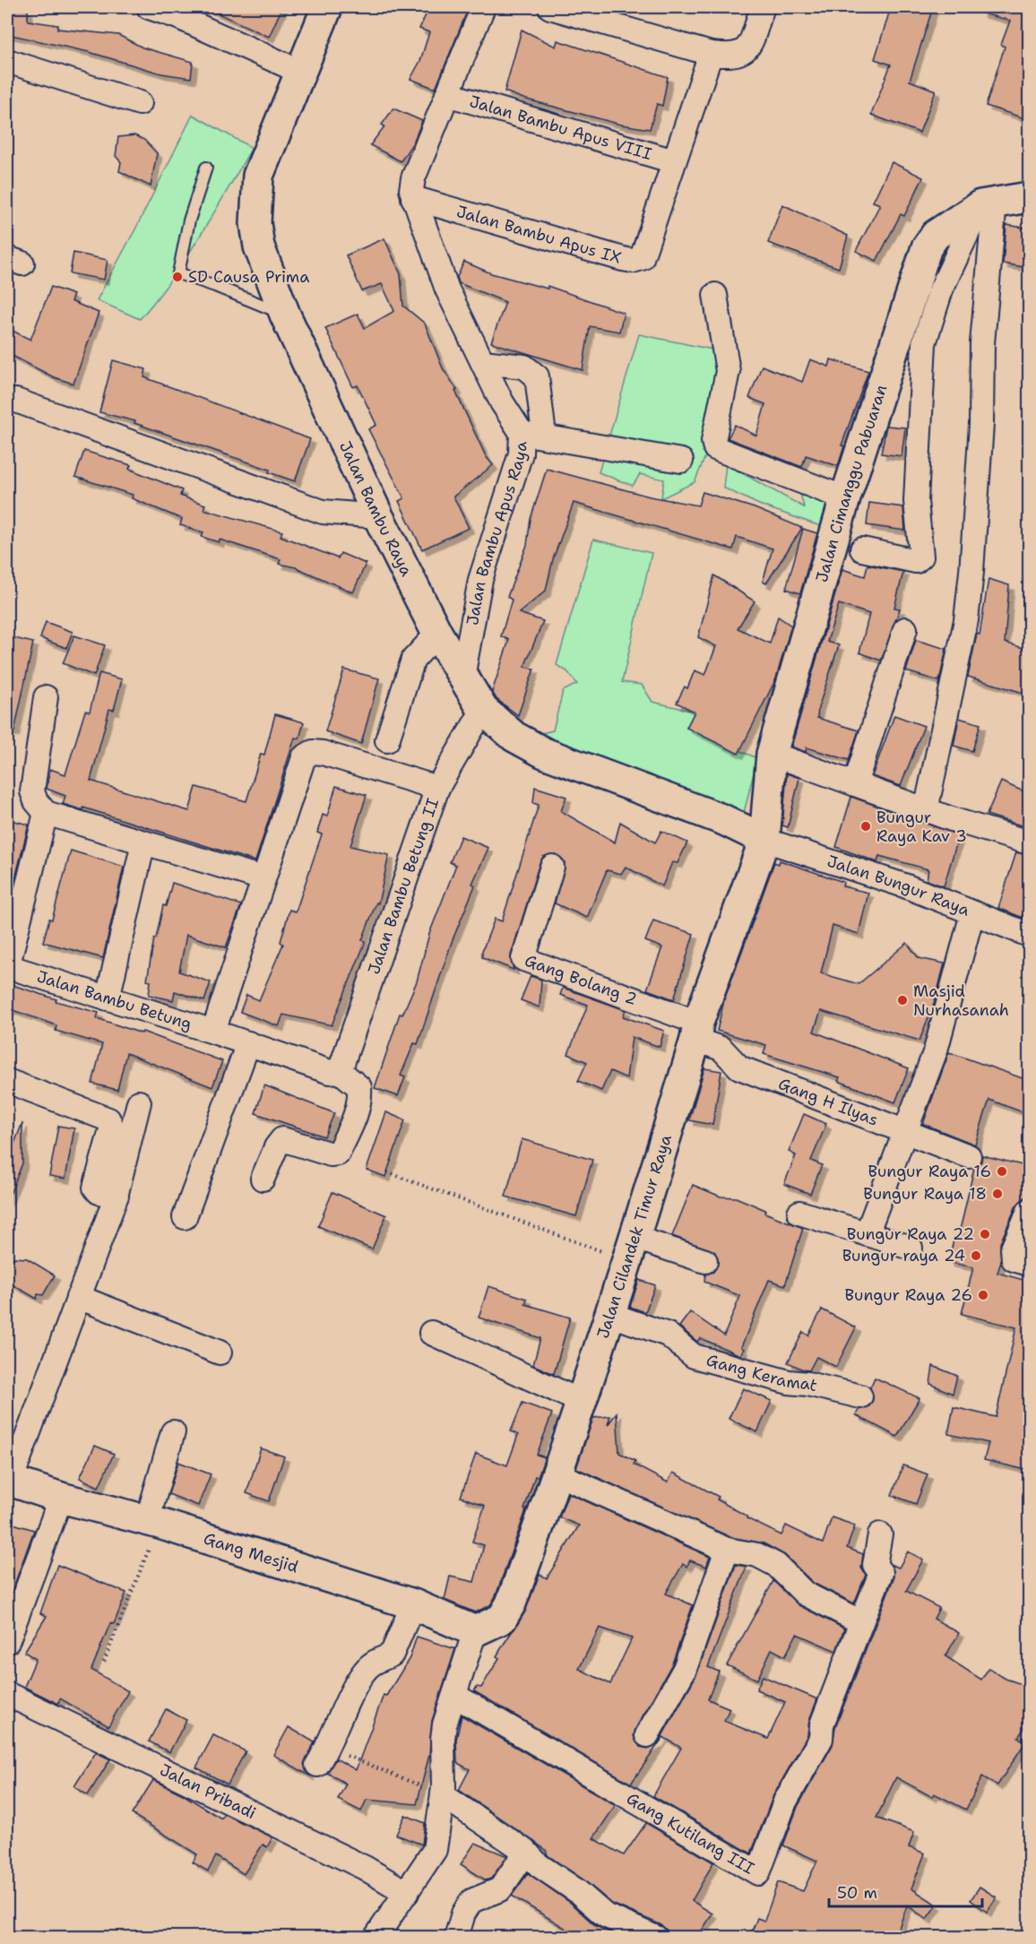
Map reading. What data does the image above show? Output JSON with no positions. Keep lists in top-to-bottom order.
{
  "streets": {
    "street": [
      "Jalan Bambu Apus VIII",
      "Jalan Bambu Apus IX",
      "Jalan Cimanggu Pabuaran",
      "Jalan Bambu Raya",
      "Jalan Bambu Apus Raya",
      "Jalan Bambu Betung II",
      "Jalan Bungur Raya",
      "Gang Bolang 2",
      "Jalan Bambu Betung",
      "Gang H Ilyas",
      "Jalan Cilandek Timur Raya",
      "Gang Keramat",
      "Gang Mesjid",
      "Jalan Pribadi",
      "Gang Kutilang III"
    ]
  },
  "crossings": [
    ["Jalan Bambu Apus VIII", "Jalan Bambu Apus IX"],
    ["Jalan Bambu Apus VIII", "Jalan Bambu Apus Raya"],
    ["Jalan Bambu Apus IX", "Jalan Bambu Apus Raya"],
    ["Jalan Cimanggu Pabuaran", "Jalan Bambu Raya"],
    ["Jalan Cimanggu Pabuaran", "Jalan Bungur Raya"],
    ["Jalan Cimanggu Pabuaran", "Jalan Cilandek Timur Raya"],
    ["Jalan Bambu Raya", "Jalan Bambu Apus Raya"],
    ["Jalan Bambu Raya", "Jalan Bambu Betung II"],
    ["Jalan Bambu Raya", "Jalan Bungur Raya"],
    ["Jalan Bambu Raya", "Jalan Cilandek Timur Raya"],
    ["Jalan Bambu Betung II", "Jalan Bambu Betung"],
    ["Jalan Bungur Raya", "Jalan Cilandek Timur Raya"],
    ["Gang Bolang 2", "Gang H Ilyas"],
    ["Gang Bolang 2", "Jalan Cilandek Timur Raya"],
    ["Gang H Ilyas", "Jalan Cilandek Timur Raya"],
    ["Jalan Cilandek Timur Raya", "Gang Keramat"],
    ["Jalan Cilandek Timur Raya", "Gang Mesjid"]
  ],
  "places": [
    "SD Causa Prima",
    "Bungur Raya Kav 3",
    "Masjid Nurhasanah",
    "Bungur Raya 16",
    "Bungur Raya 18",
    "Bungur Raya 22",
    "Bungur raya 24",
    "Bungur Raya 26"
  ],
  "scale_bar": "50 m"
}
